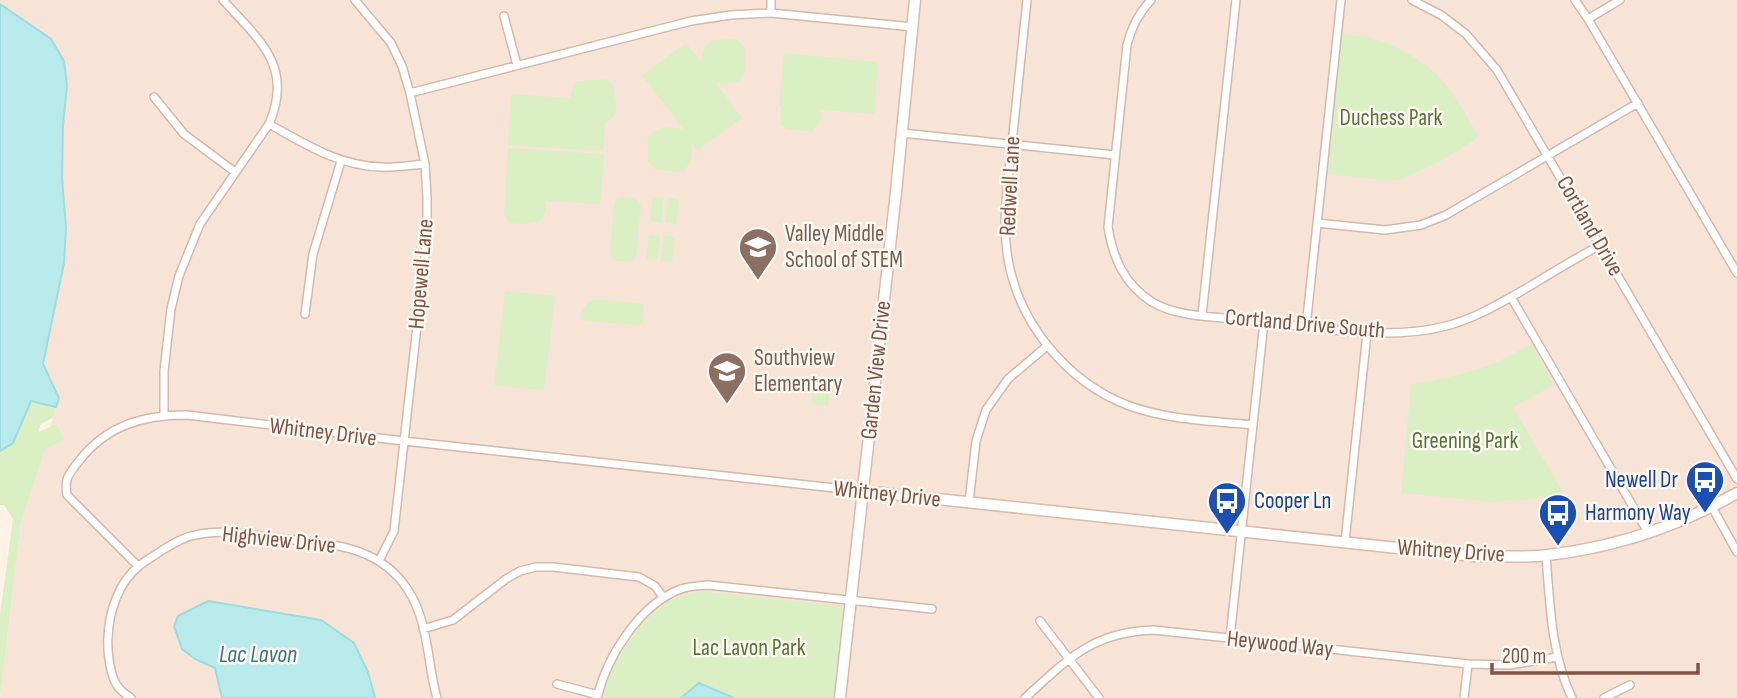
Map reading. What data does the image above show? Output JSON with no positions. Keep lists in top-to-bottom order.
{
  "streets": {
    "street": [
      "Redwell Lane",
      "Cortland Drive",
      "Hopewell Lane",
      "Cortland Drive South",
      "Garden View Drive",
      "Whitney Drive",
      "Highview Drive",
      "Heywood Way"
    ]
  },
  "crossings": [
    ["Cortland Drive", "Cortland Drive South"],
    ["Hopewell Lane", "Whitney Drive"],
    ["Hopewell Lane", "Highview Drive"],
    ["Garden View Drive", "Whitney Drive"],
    ["Whitney Drive", "Highview Drive"]
  ],
  "water": ["Lac Lavon"],
  "parks": ["Duchess Park", "Greening Park", "Lac Lavon Park"],
  "places": {
    "school or university": ["Valley Middle School of STEM", "Southview Elementary"],
    "bus stop": ["Newell Dr", "Cooper Ln", "Harmony Way"]
  },
  "scale_bar": "200 m"
}
